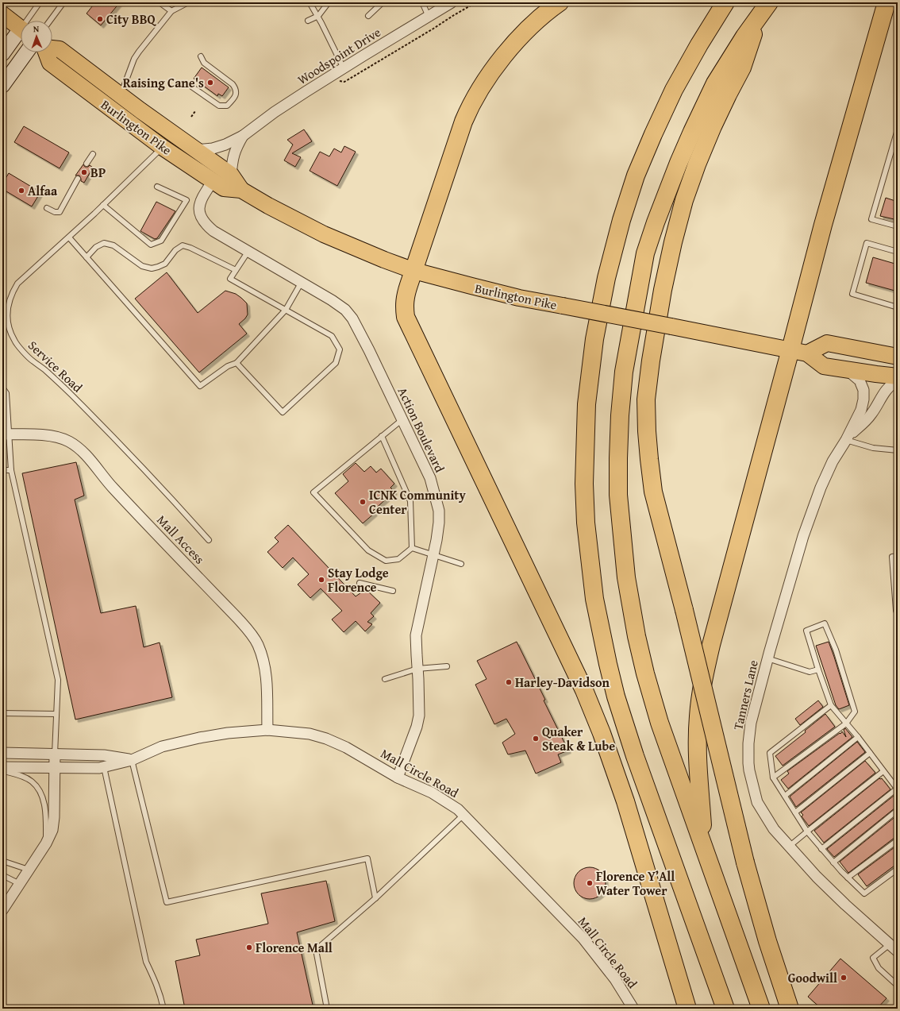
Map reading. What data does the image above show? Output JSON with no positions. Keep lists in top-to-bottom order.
{
  "streets": {
    "main road": ["Burlington Pike"],
    "street": [
      "Woodspoint Drive",
      "Action Boulevard",
      "Mall Access",
      "Tanners Lane",
      "Mall Circle Road"
    ],
    "lane": ["Service Road"]
  },
  "crossings": [
    ["Woodspoint Drive", "Burlington Pike"],
    ["Burlington Pike", "Service Road"],
    ["Burlington Pike", "Action Boulevard"],
    ["Burlington Pike", "Tanners Lane"],
    ["Action Boulevard", "Mall Circle Road"],
    ["Mall Access", "Mall Circle Road"]
  ],
  "places": [
    "City BBQ",
    "Raising Cane's",
    "BP",
    "Alfaa",
    "ICNK Community Center",
    "Stay Lodge Florence",
    "Harley-Davidson",
    "Quaker Steak & Lube",
    "Florence Y’All Water Tower",
    "Florence Mall",
    "Goodwill"
  ],
  "north": "top"
}
